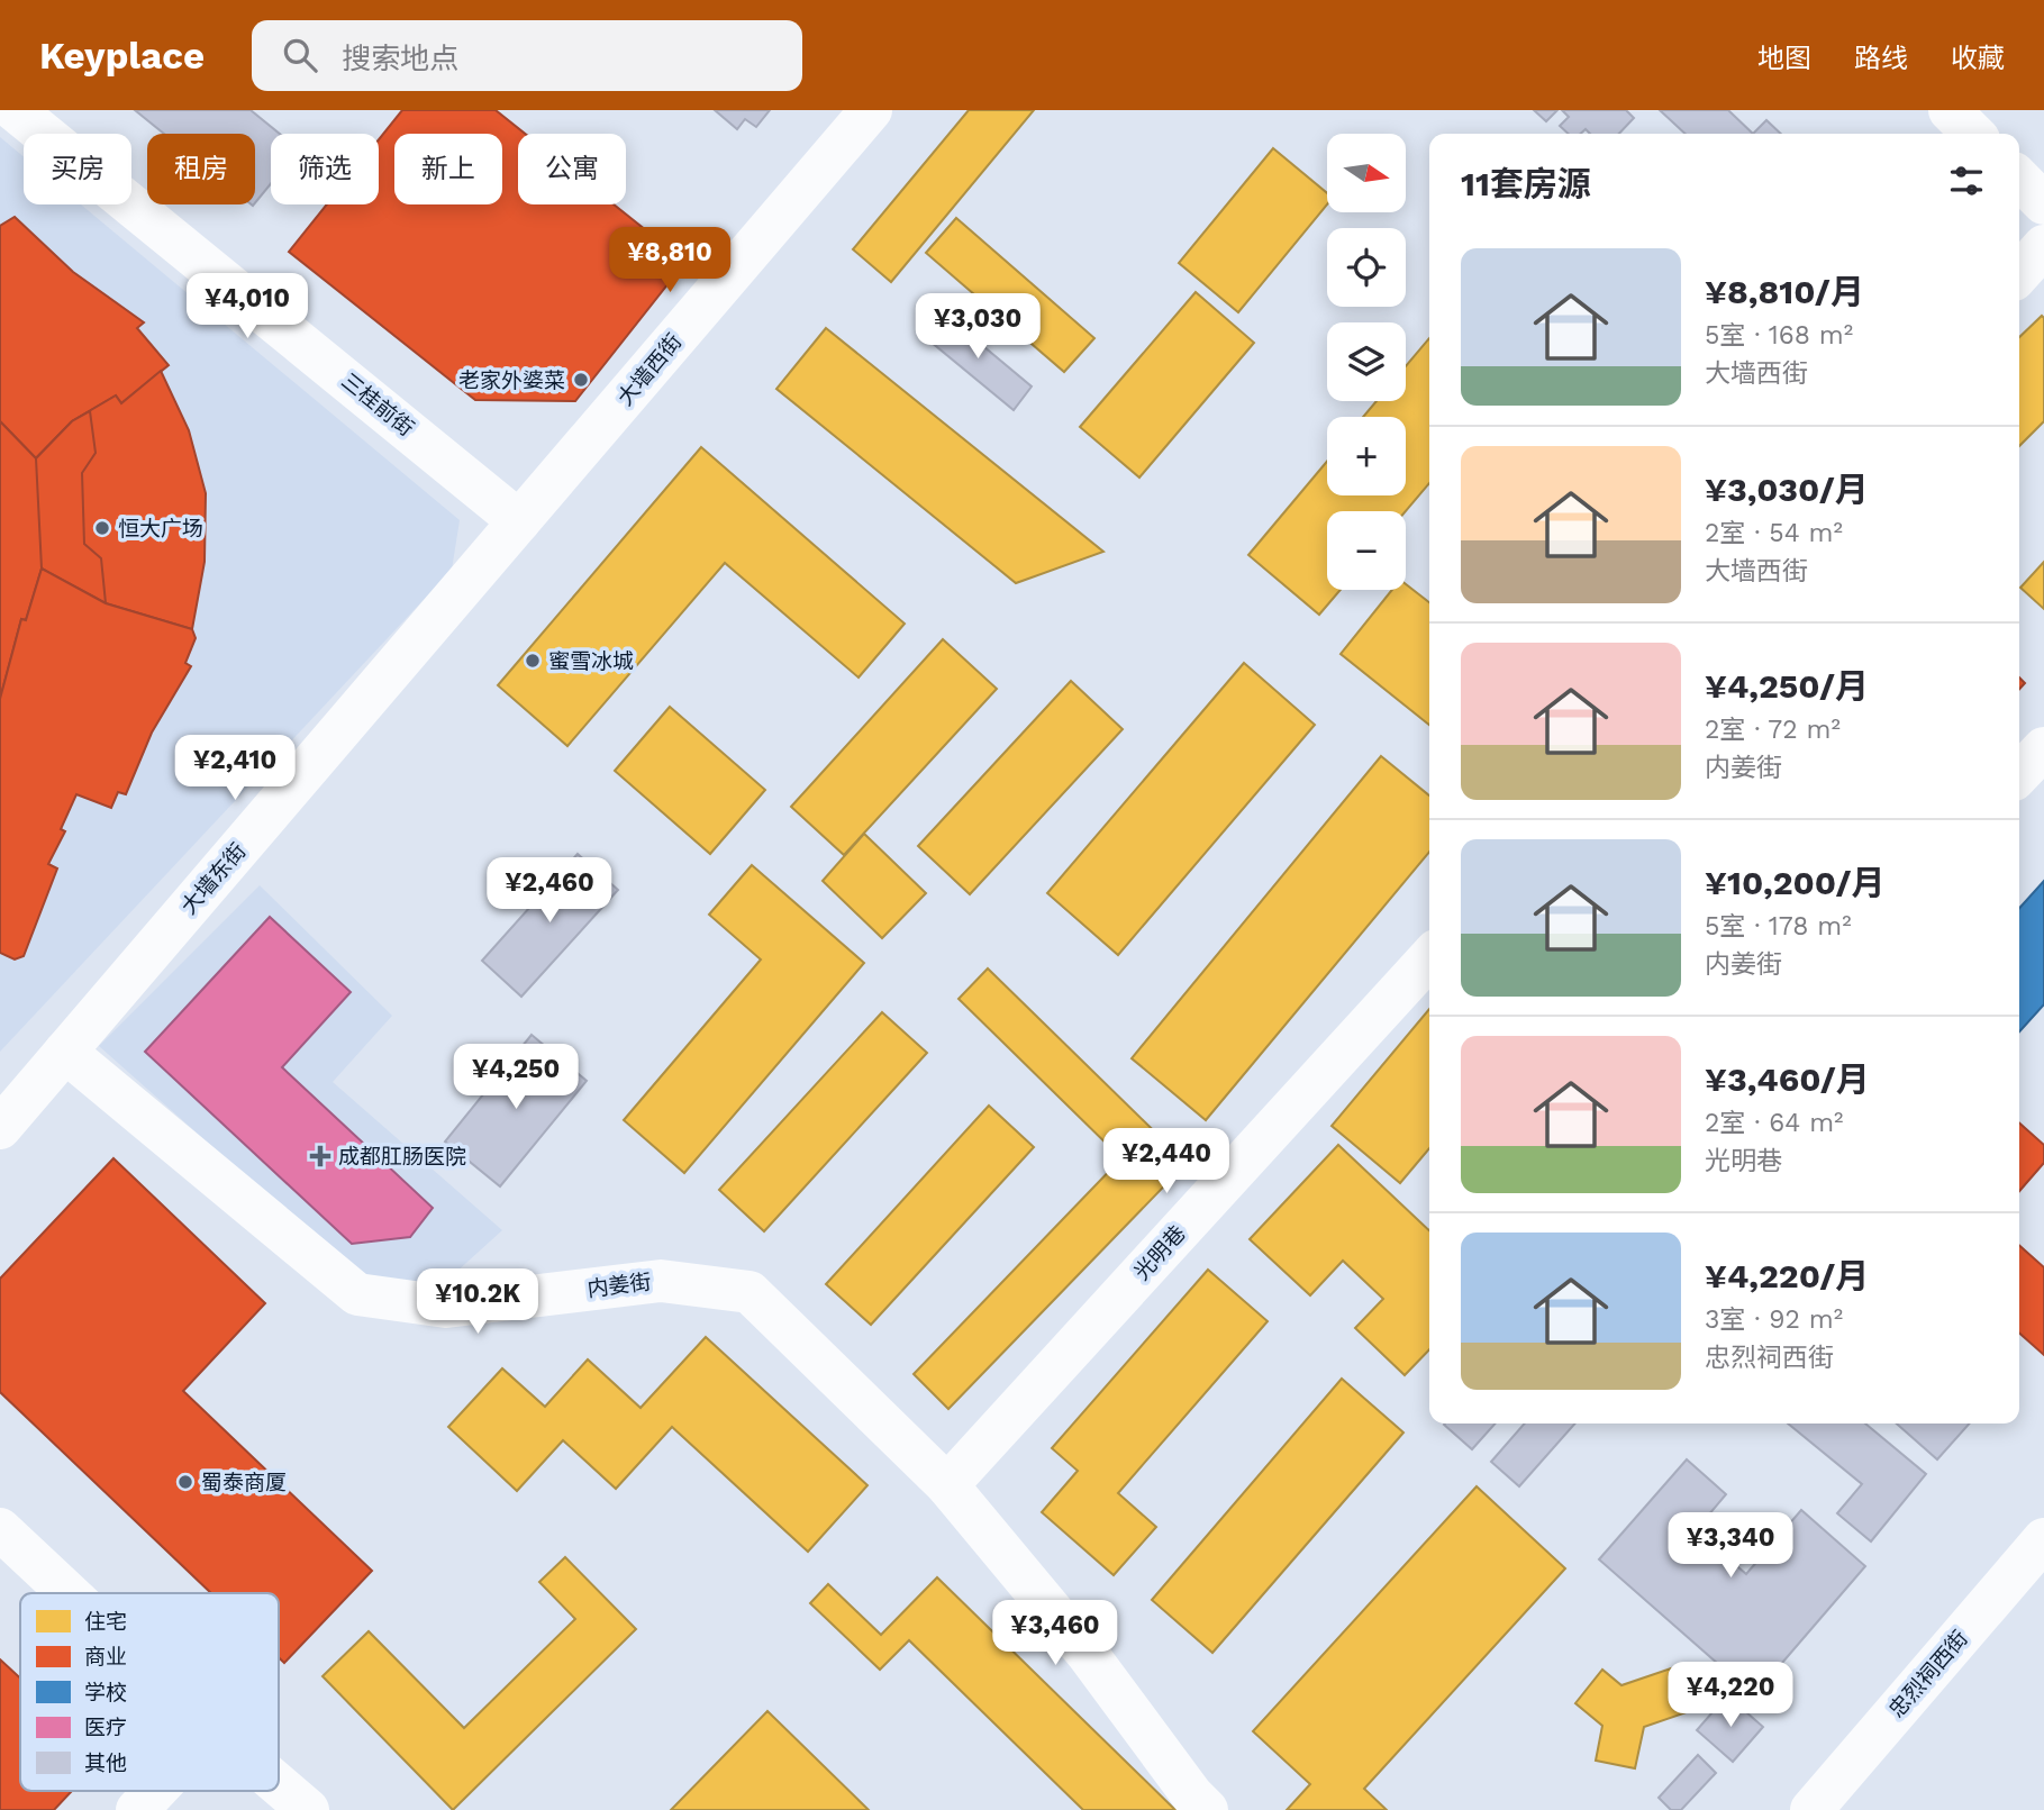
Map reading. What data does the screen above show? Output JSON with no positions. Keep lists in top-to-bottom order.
{
  "streets": {
    "street": [
      "大墙西街",
      "三桂前街",
      "大墙东街",
      "光明巷",
      "内姜街",
      "忠烈祠西街"
    ]
  },
  "crossings": [
    ["大墙西街", "三桂前街"],
    ["大墙西街", "大墙东街"],
    ["三桂前街", "大墙东街"],
    ["大墙东街", "内姜街"],
    ["光明巷", "内姜街"]
  ],
  "places": {
    "other": [
      "老家外婆菜",
      "恒大广场",
      "蜜雪冰城",
      "蜀泰商厦"
    ],
    "health": ["成都肛肠医院"]
  },
  "legend": [
    "住宅",
    "商业",
    "学校",
    "医疗",
    "其他"
  ],
  "north": "right",
  "page": {
    "header": "Keyplace",
    "search": "搜索地点",
    "nav": ["地图", "路线", "收藏"],
    "map_buttons": ["+", "−"],
    "chip": [
      "买房",
      "租房",
      "筛选",
      "新上",
      "公寓"
    ],
    "heading": "11套房源",
    "price": [
      "¥8,810",
      "¥4,010",
      "¥3,030",
      "¥2,410",
      "¥2,460",
      "¥4,250",
      "¥2,440",
      "¥10.2K",
      "¥3,340",
      "¥3,460",
      "¥4,220"
    ],
    "list": [
      {
        "name": "¥8,810/月",
        "note": "5室 · 168 m² · 大墙西街"
      },
      {
        "name": "¥3,030/月",
        "note": "2室 · 54 m² · 大墙西街"
      },
      {
        "name": "¥4,250/月",
        "note": "2室 · 72 m² · 内姜街"
      },
      {
        "name": "¥10,200/月",
        "note": "5室 · 178 m² · 内姜街"
      },
      {
        "name": "¥3,460/月",
        "note": "2室 · 64 m² · 光明巷"
      },
      {
        "name": "¥4,220/月",
        "note": "3室 · 92 m² · 忠烈祠西街"
      }
    ]
  }
}
